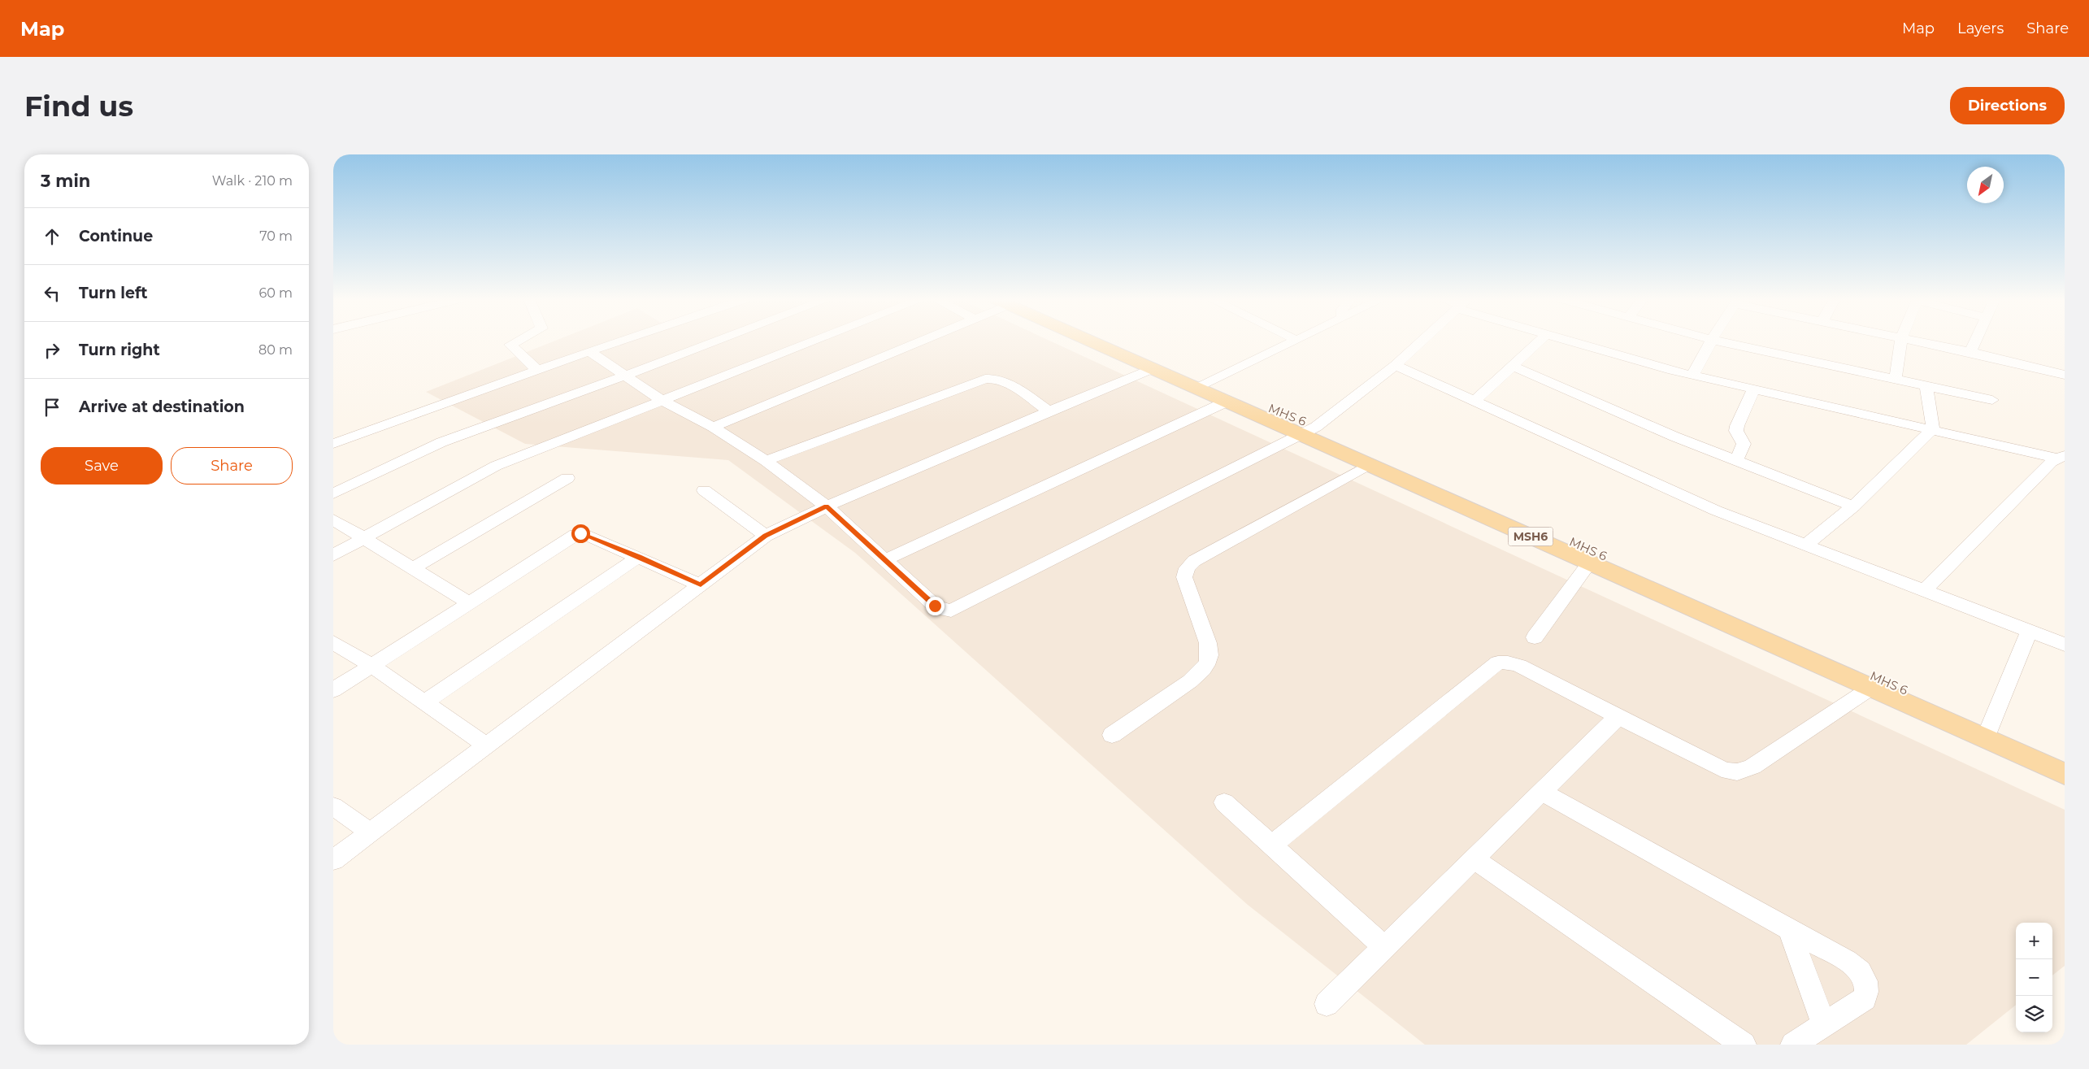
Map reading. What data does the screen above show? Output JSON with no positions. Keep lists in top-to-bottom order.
{
  "streets": {
    "main road": ["MHS 6", "MSH6"]
  },
  "crossings": [
    ["MHS 6", "MSH6"]
  ],
  "north": "bottom left",
  "page": {
    "header": "Map",
    "nav": ["Map", "Layers", "Share"],
    "buttons": [
      "Directions",
      ["Save", "Share"]
    ],
    "title": "Find us",
    "heading": ["3 min", "Walk · 210 m"],
    "list": [
      ["Continue", "70 m"],
      ["Turn left", "60 m"],
      ["Turn right", "80 m"],
      "Arrive at destination"
    ],
    "map_buttons": ["+", "−"]
  }
}
